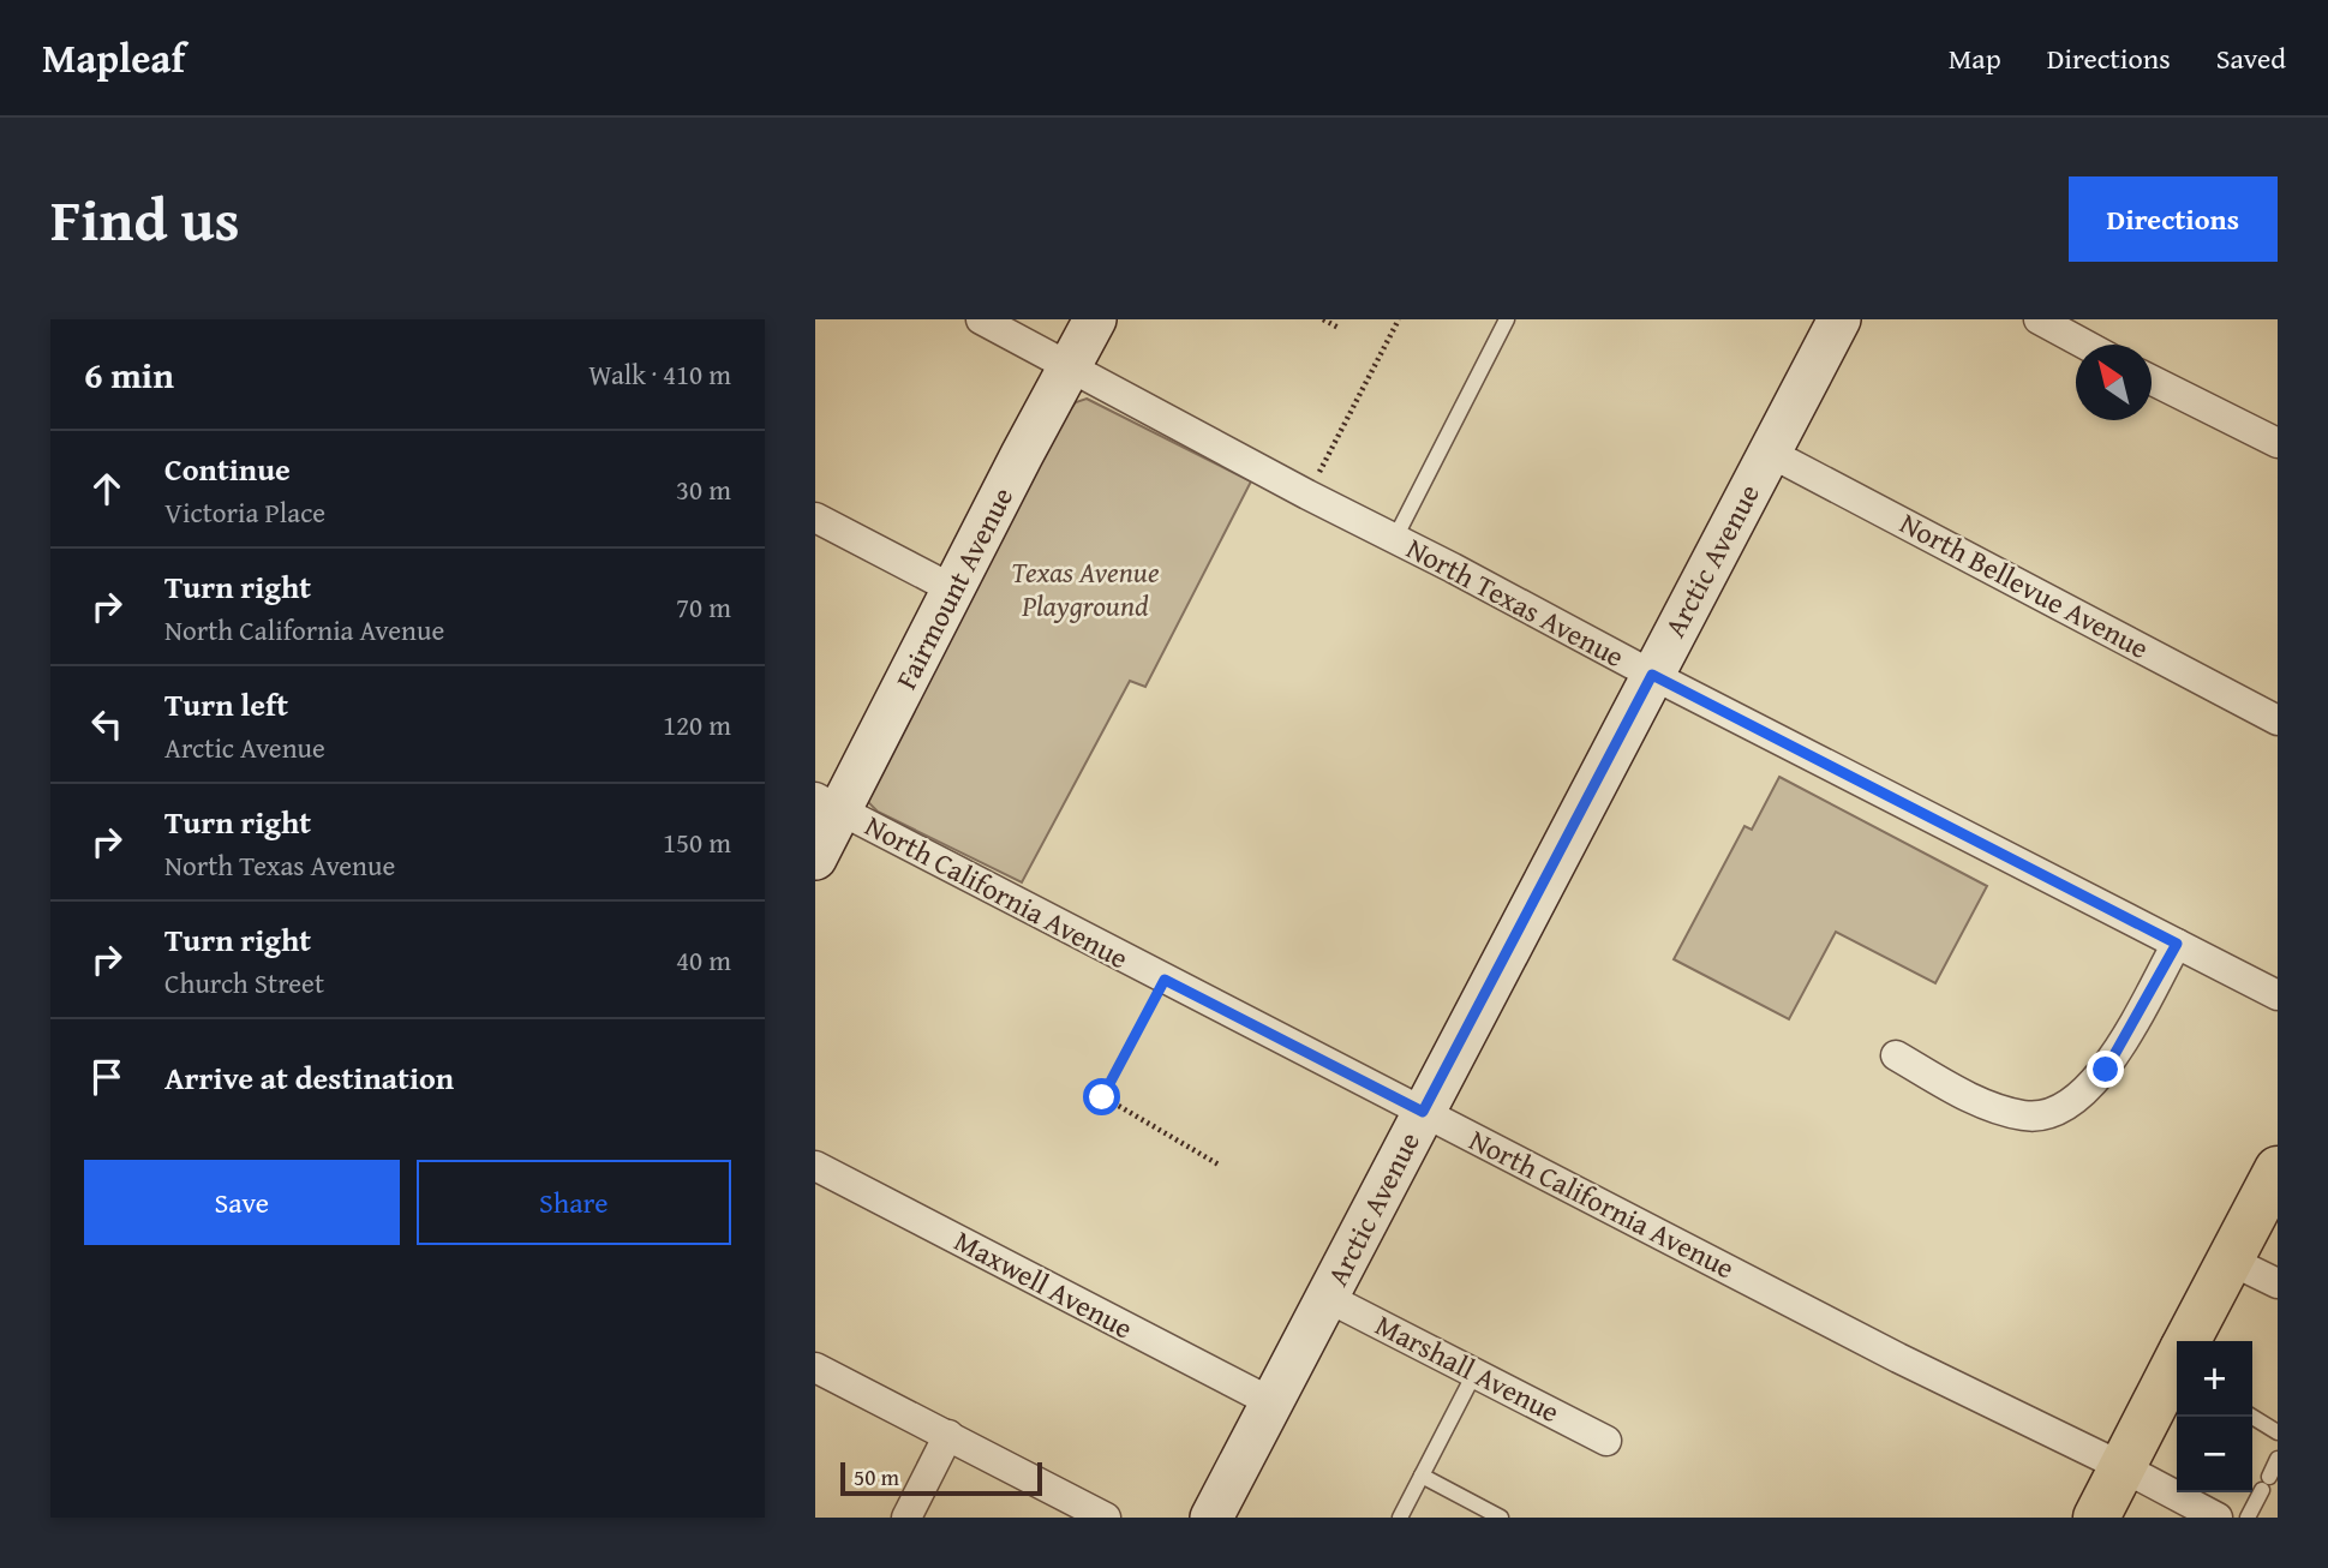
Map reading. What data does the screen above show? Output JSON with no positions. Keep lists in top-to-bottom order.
{
  "streets": {
    "street": [
      "Arctic Avenue",
      "North Bellevue Avenue",
      "Fairmount Avenue",
      "North Texas Avenue",
      "North California Avenue",
      "Maxwell Avenue",
      "Marshall Avenue"
    ]
  },
  "crossings": [
    ["Arctic Avenue", "North Bellevue Avenue"],
    ["Arctic Avenue", "North Texas Avenue"],
    ["Arctic Avenue", "North California Avenue"],
    ["Arctic Avenue", "Maxwell Avenue"],
    ["Arctic Avenue", "Marshall Avenue"],
    ["Fairmount Avenue", "North Texas Avenue"],
    ["Fairmount Avenue", "North California Avenue"]
  ],
  "parks": ["Texas Avenue Playground"],
  "scale_bar": "50 m",
  "north": "top left",
  "page": {
    "header": "Mapleaf",
    "nav": ["Map", "Directions", "Saved"],
    "title": "Find us",
    "buttons": [
      "Directions",
      ["Save", "Share"]
    ],
    "heading": ["6 min", "Walk · 410 m"],
    "list": [
      ["Continue", "Victoria Place", "30 m"],
      ["Turn right", "North California Avenue", "70 m"],
      ["Turn left", "Arctic Avenue", "120 m"],
      ["Turn right", "North Texas Avenue", "150 m"],
      ["Turn right", "Church Street", "40 m"],
      "Arrive at destination"
    ],
    "map_buttons": ["+", "−"],
    "scale": "50 m"
  }
}
